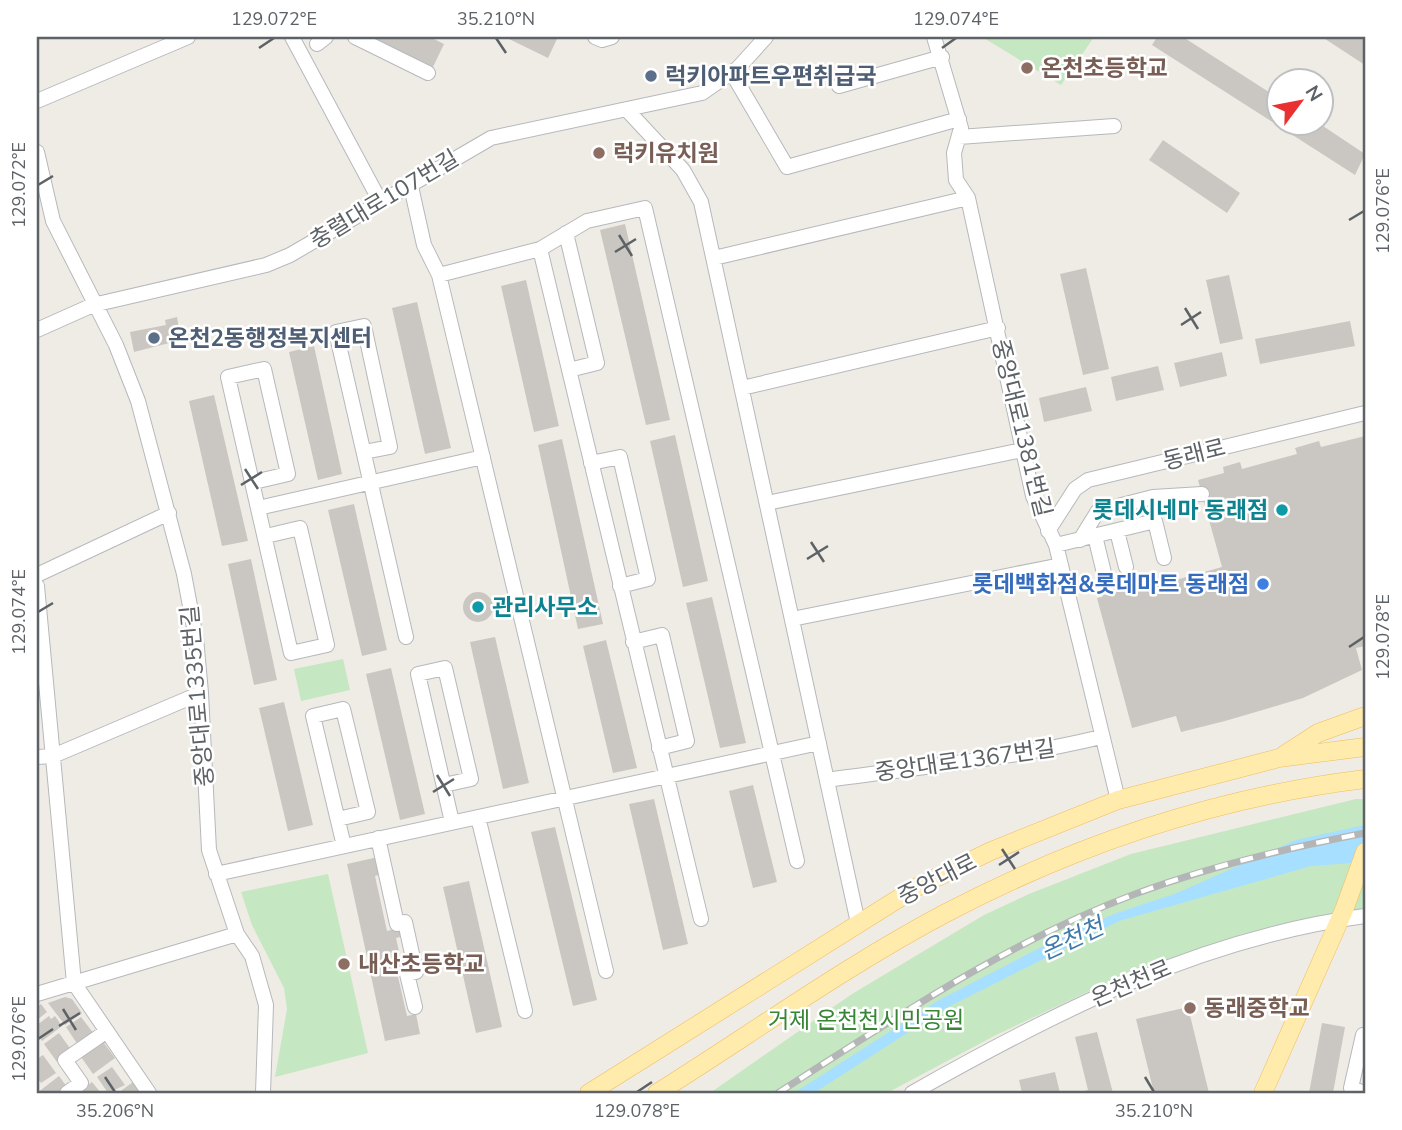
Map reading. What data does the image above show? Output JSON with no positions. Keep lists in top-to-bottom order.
{
  "streets": {
    "main road": ["중앙대로"],
    "street": [
      "충렬대로107번길",
      "중앙대로1381번길",
      "동래로",
      "중앙대로1335번길",
      "중앙대로1367번길",
      "온천천로"
    ]
  },
  "crossings": [
    ["충렬대로107번길", "중앙대로1335번길"],
    ["중앙대로1381번길", "동래로"],
    ["중앙대로1381번길", "중앙대로1367번길"],
    ["중앙대로1381번길", "중앙대로"]
  ],
  "water": ["온천천"],
  "parks": ["거제 온천천시민공원"],
  "places": [
    "온천초등학교",
    "럭키아파트우편취급국",
    "럭키유치원",
    "온천2동행정복지센터",
    "롯데시네마 동래점",
    "롯데백화점&롯데마트 동래점",
    "관리사무소",
    "내산초등학교",
    "동래중학교"
  ],
  "north": "top right",
  "coordinates": [
    "129.072°E",
    "35.210°N",
    "129.074°E",
    "129.076°E",
    "129.078°E",
    "35.206°N"
  ]
}
